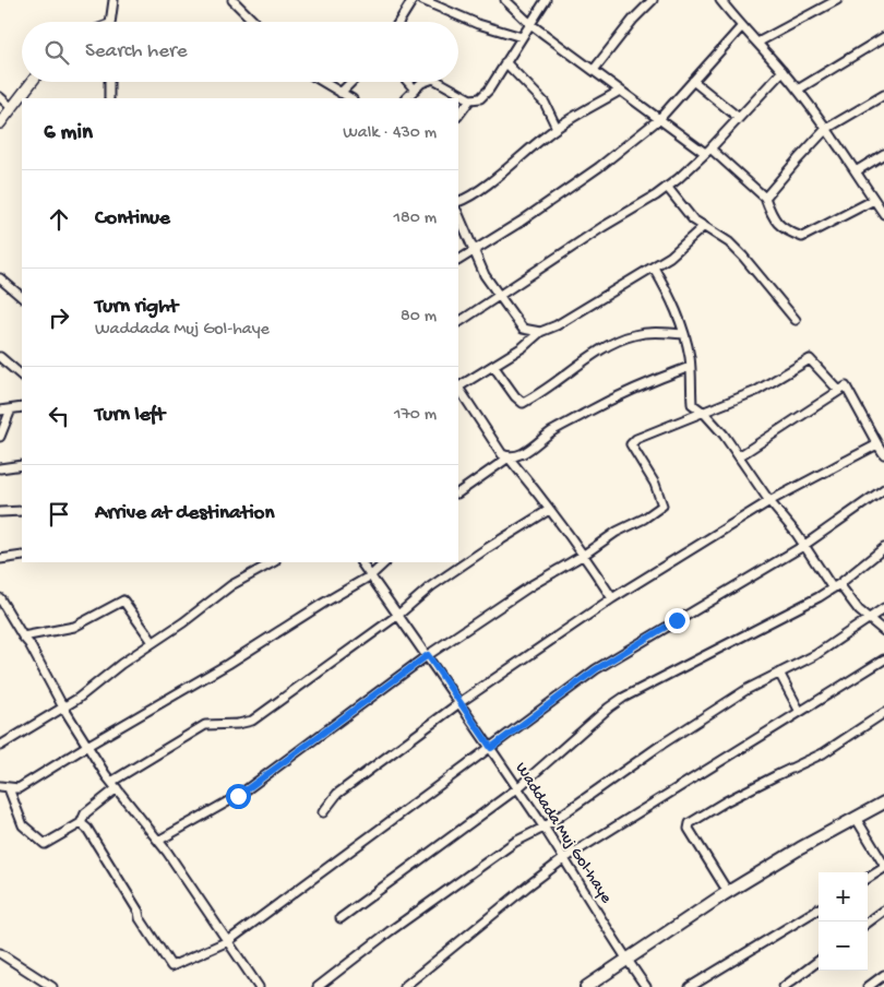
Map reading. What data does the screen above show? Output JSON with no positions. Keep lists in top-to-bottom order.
{
  "streets": {
    "street": ["Waddada Muj Gol-haye"]
  },
  "page": {
    "search": "Search here",
    "heading": ["6 min", "Walk · 430 m"],
    "list": [
      ["Continue", "180 m"],
      ["Turn right", "Waddada Muj Gol-haye", "80 m"],
      ["Turn left", "170 m"],
      "Arrive at destination"
    ],
    "map_buttons": ["+", "−"]
  }
}
